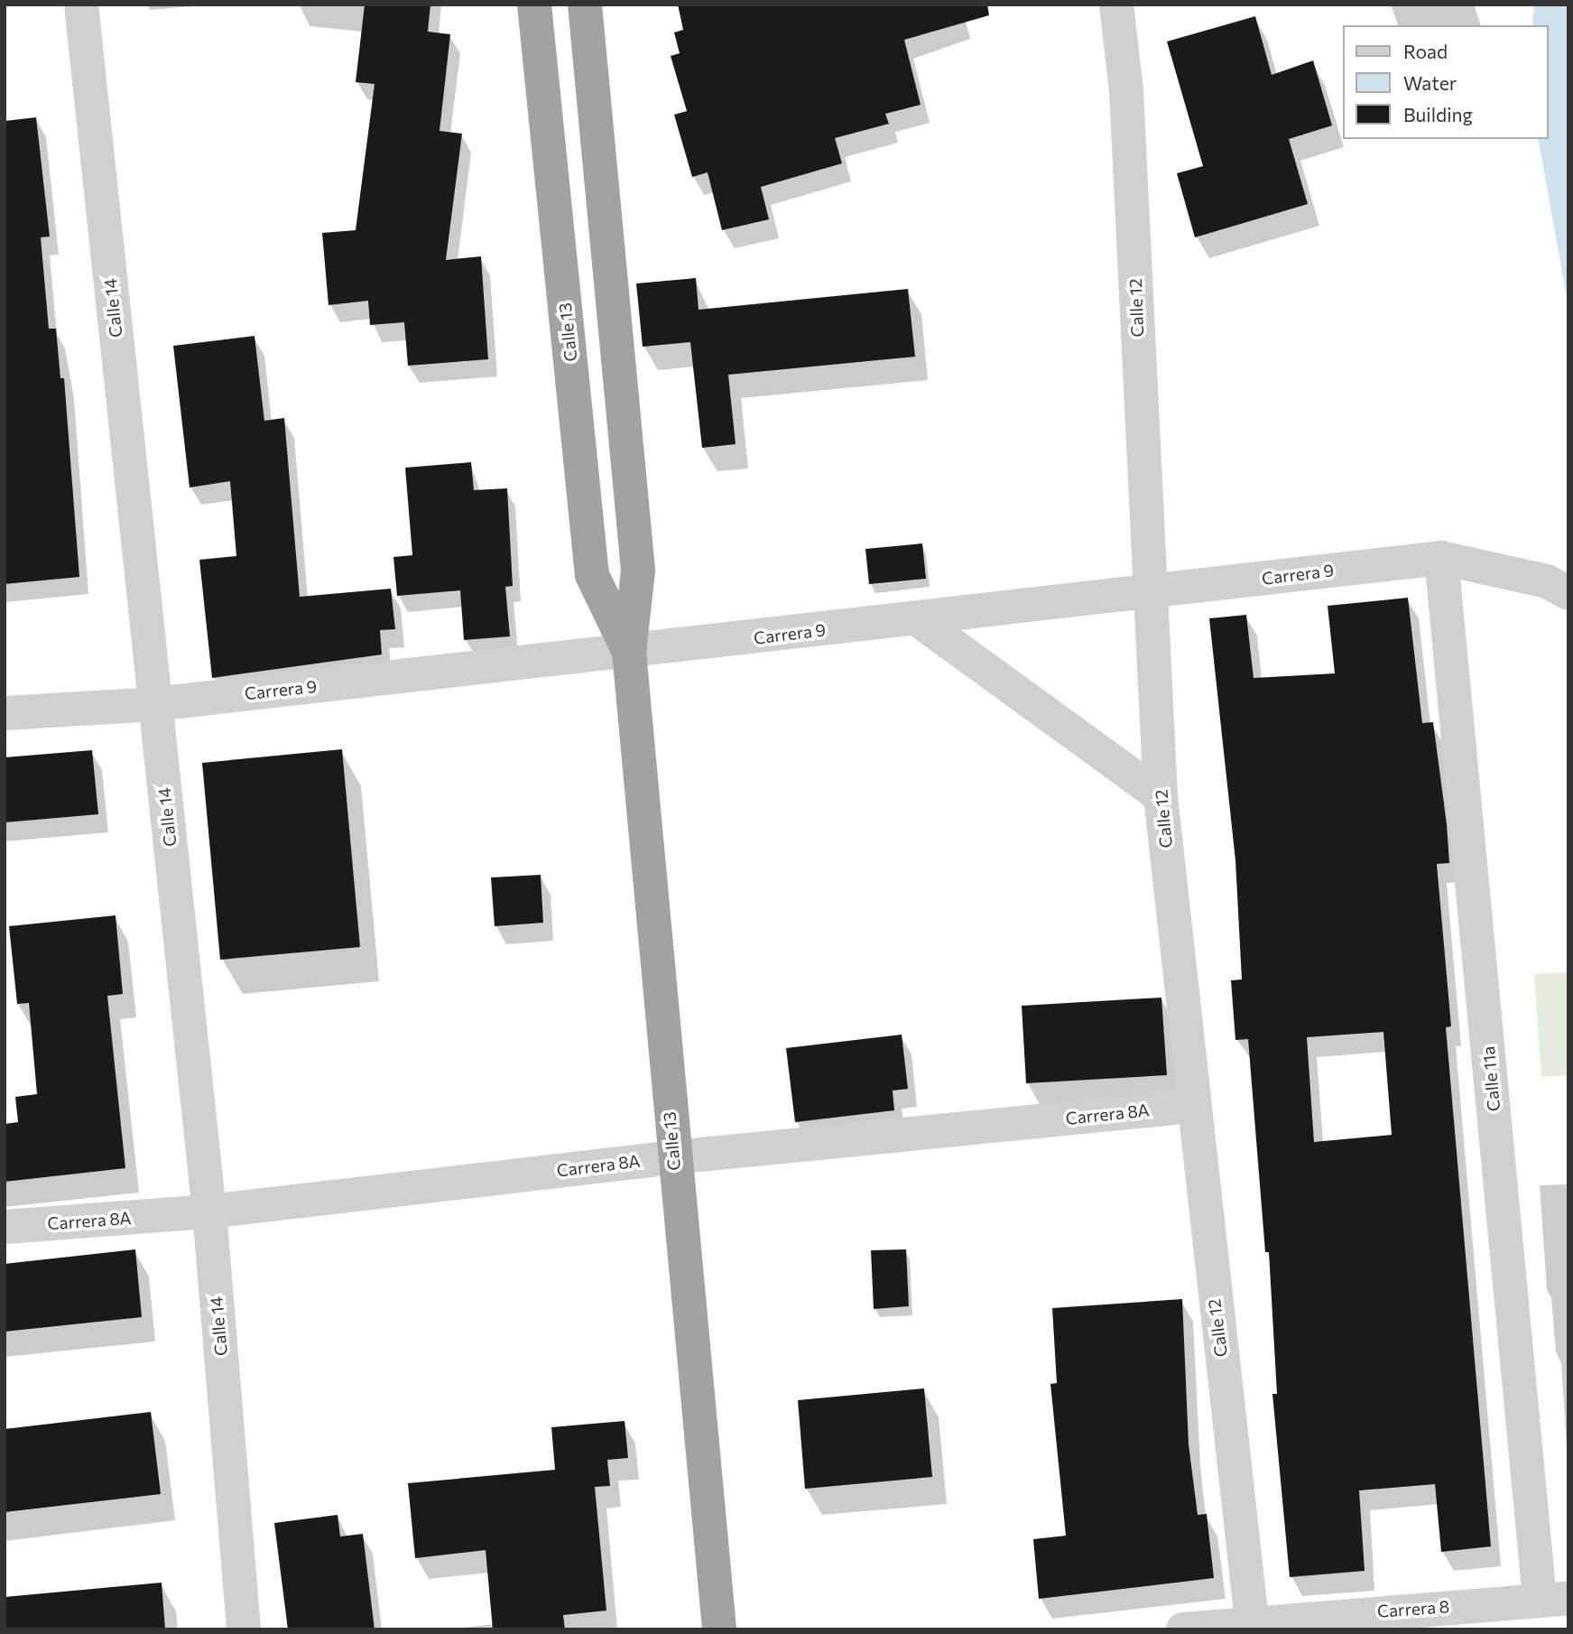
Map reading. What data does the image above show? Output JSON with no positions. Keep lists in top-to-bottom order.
{
  "streets": {
    "highway": ["Calle 13"],
    "street": [
      "Calle 14",
      "Calle 12",
      "Carrera 9",
      "Calle 11a",
      "Carrera 8A",
      "Carrera 8"
    ]
  },
  "crossings": [
    ["Calle 14", "Carrera 9"],
    ["Calle 14", "Carrera 8A"],
    ["Calle 12", "Carrera 9"],
    ["Calle 12", "Carrera 8A"],
    ["Calle 12", "Carrera 8"],
    ["Calle 13", "Carrera 9"],
    ["Calle 13", "Carrera 8A"],
    ["Carrera 9", "Calle 11a"],
    ["Calle 11a", "Carrera 8"]
  ],
  "legend": ["Road", "Water", "Building"]
}
